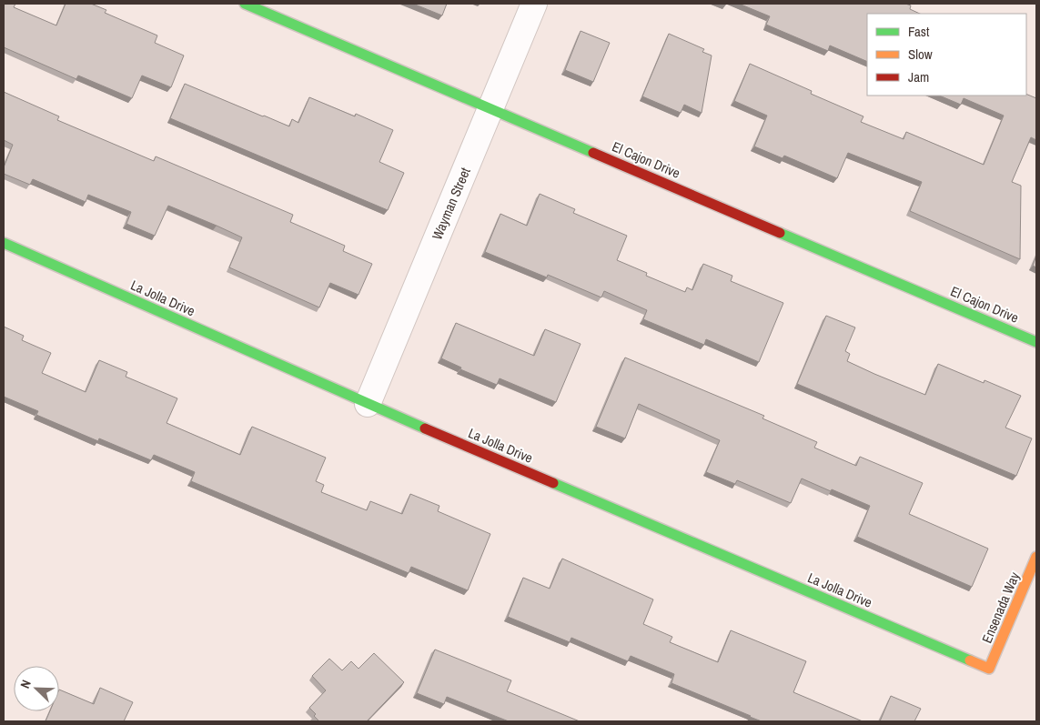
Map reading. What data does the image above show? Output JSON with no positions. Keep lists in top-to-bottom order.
{
  "streets": {
    "street": [
      "El Cajon Drive",
      "Wayman Street",
      "La Jolla Drive",
      "Ensenada Way"
    ]
  },
  "crossings": [
    ["El Cajon Drive", "Wayman Street"],
    ["Wayman Street", "La Jolla Drive"],
    ["La Jolla Drive", "Ensenada Way"]
  ],
  "legend": ["Fast", "Slow", "Jam"],
  "north": "top left"
}
